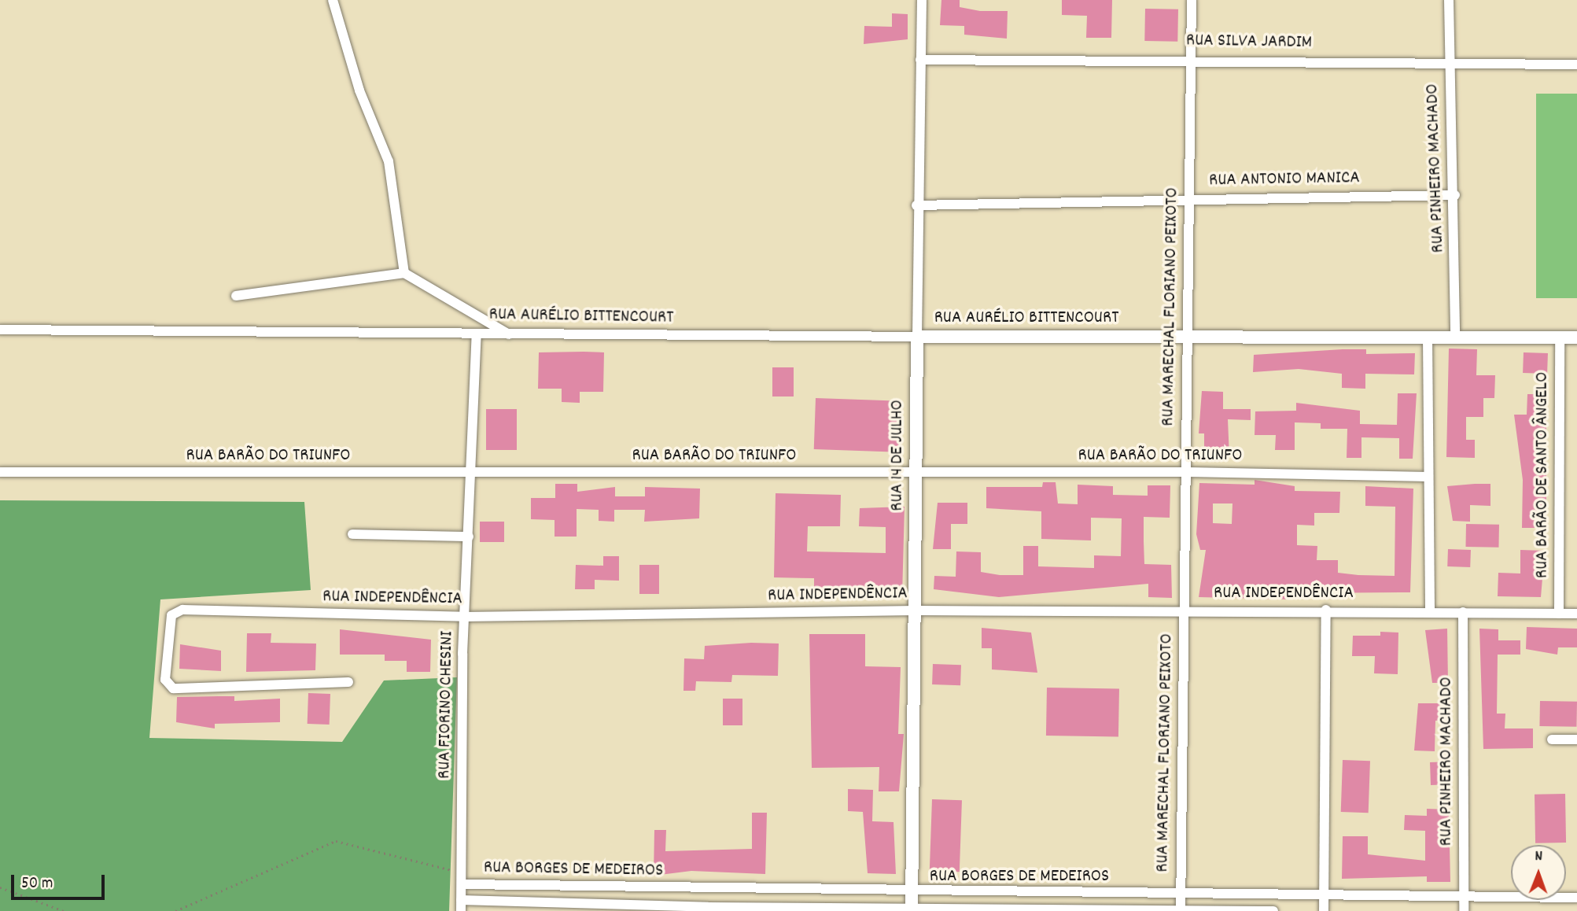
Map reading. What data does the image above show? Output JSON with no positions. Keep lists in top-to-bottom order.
{
  "streets": {
    "street": [
      "RUA SILVA JARDIM",
      "RUA PINHEIRO MACHADO",
      "RUA ANTONIO MANICA",
      "RUA MARECHAL FLORIANO PEIXOTO",
      "RUA AURÉLIO BITTENCOURT",
      "RUA 14 DE JULHO",
      "RUA BARÃO DO TRIUNFO",
      "RUA BARÃO DE SANTO ÂNGELO",
      "RUA INDEPENDÊNCIA",
      "RUA FIORINO CHESINI",
      "RUA BORGES DE MEDEIROS"
    ]
  },
  "crossings": [
    ["RUA SILVA JARDIM", "RUA PINHEIRO MACHADO"],
    ["RUA SILVA JARDIM", "RUA MARECHAL FLORIANO PEIXOTO"],
    ["RUA SILVA JARDIM", "RUA 14 DE JULHO"],
    ["RUA PINHEIRO MACHADO", "RUA ANTONIO MANICA"],
    ["RUA PINHEIRO MACHADO", "RUA AURÉLIO BITTENCOURT"],
    ["RUA PINHEIRO MACHADO", "RUA INDEPENDÊNCIA"],
    ["RUA PINHEIRO MACHADO", "RUA BORGES DE MEDEIROS"],
    ["RUA ANTONIO MANICA", "RUA MARECHAL FLORIANO PEIXOTO"],
    ["RUA ANTONIO MANICA", "RUA 14 DE JULHO"],
    ["RUA MARECHAL FLORIANO PEIXOTO", "RUA AURÉLIO BITTENCOURT"],
    ["RUA MARECHAL FLORIANO PEIXOTO", "RUA BARÃO DO TRIUNFO"],
    ["RUA MARECHAL FLORIANO PEIXOTO", "RUA INDEPENDÊNCIA"],
    ["RUA MARECHAL FLORIANO PEIXOTO", "RUA BORGES DE MEDEIROS"],
    ["RUA AURÉLIO BITTENCOURT", "RUA 14 DE JULHO"],
    ["RUA AURÉLIO BITTENCOURT", "RUA BARÃO DE SANTO ÂNGELO"],
    ["RUA AURÉLIO BITTENCOURT", "RUA FIORINO CHESINI"],
    ["RUA 14 DE JULHO", "RUA BARÃO DO TRIUNFO"],
    ["RUA 14 DE JULHO", "RUA INDEPENDÊNCIA"],
    ["RUA 14 DE JULHO", "RUA BORGES DE MEDEIROS"],
    ["RUA BARÃO DO TRIUNFO", "RUA FIORINO CHESINI"],
    ["RUA BARÃO DE SANTO ÂNGELO", "RUA INDEPENDÊNCIA"],
    ["RUA INDEPENDÊNCIA", "RUA FIORINO CHESINI"],
    ["RUA FIORINO CHESINI", "RUA BORGES DE MEDEIROS"]
  ],
  "scale_bar": "50 m",
  "north": "top"
}
